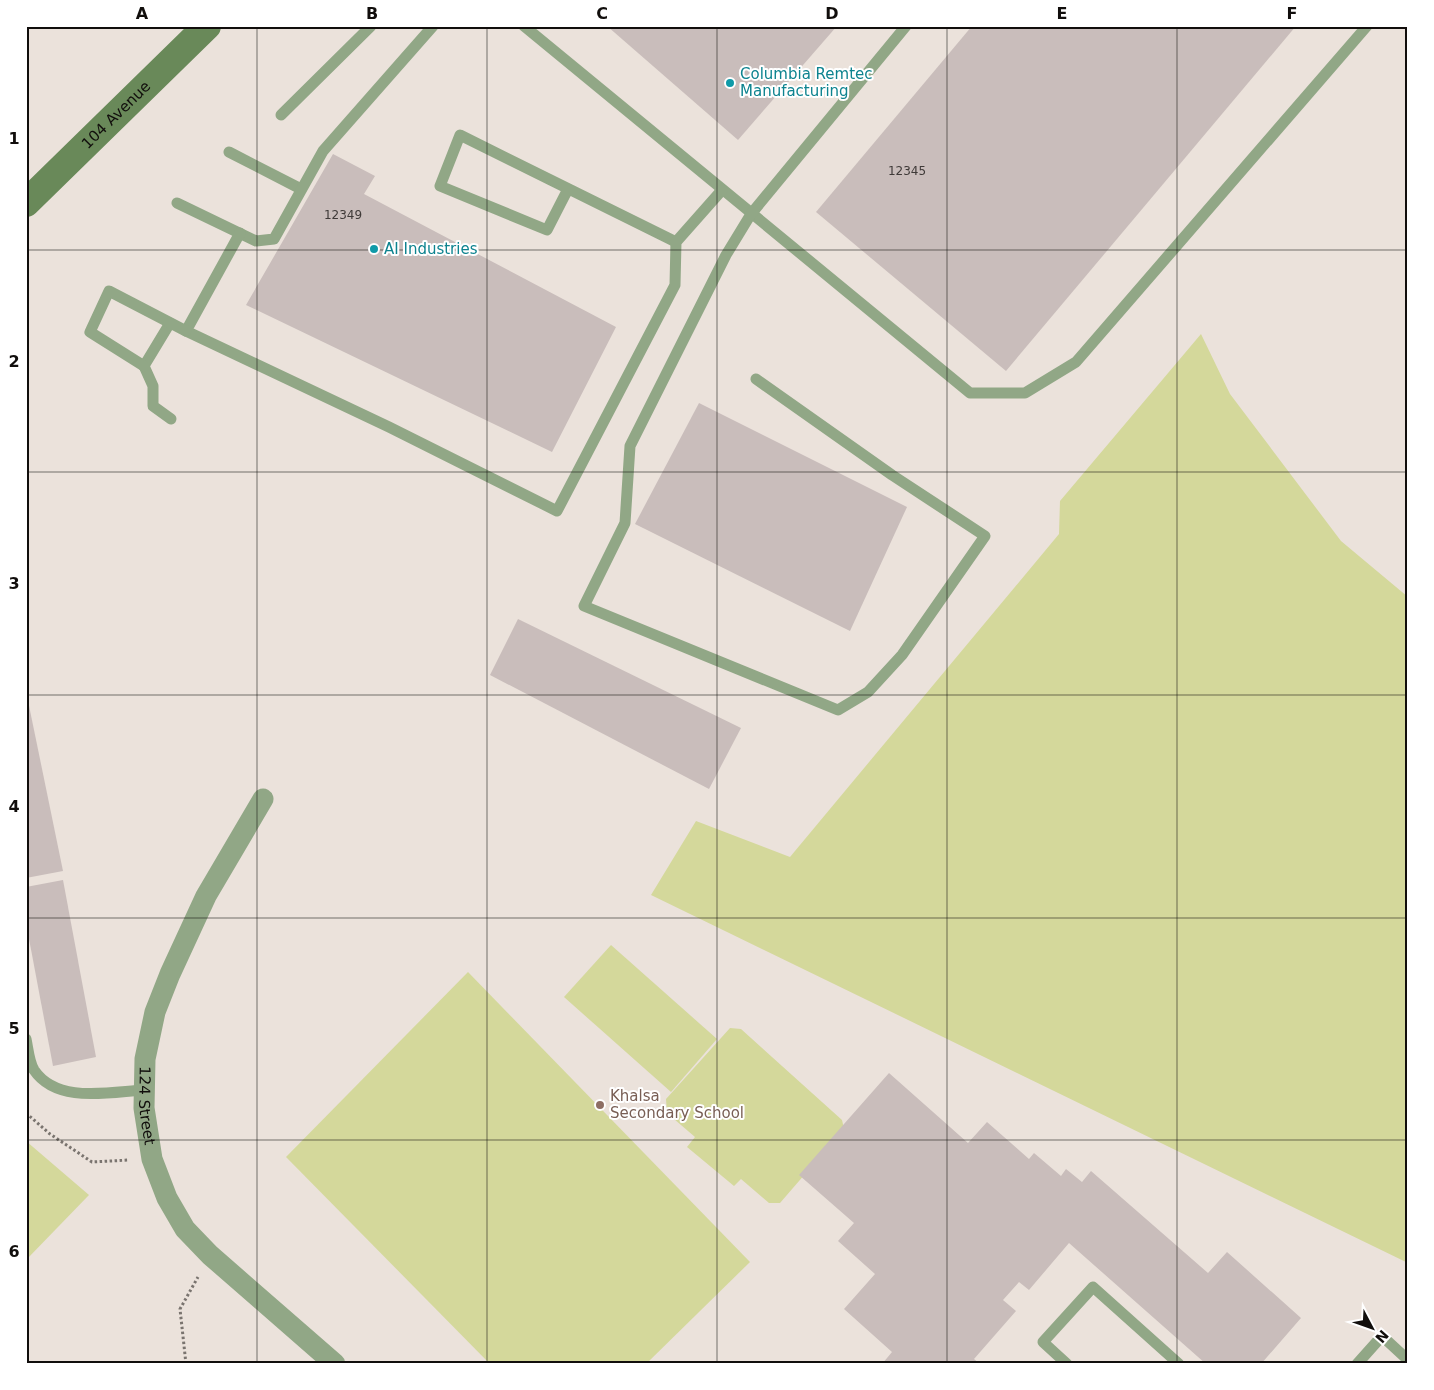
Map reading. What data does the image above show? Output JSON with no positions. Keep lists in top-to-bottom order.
{
  "streets": {
    "main road": ["104 Avenue"],
    "street": ["124 Street"]
  },
  "places": ["Columbia Remtec Manufacturing", "AI Industries", "Khalsa Secondary School"],
  "house_numbers": ["12345", "12349"],
  "north": "bottom right",
  "grid": {
    "columns": [
      "A",
      "B",
      "C",
      "D",
      "E",
      "F"
    ],
    "rows": [
      "1",
      "2",
      "3",
      "4",
      "5",
      "6"
    ]
  }
}
